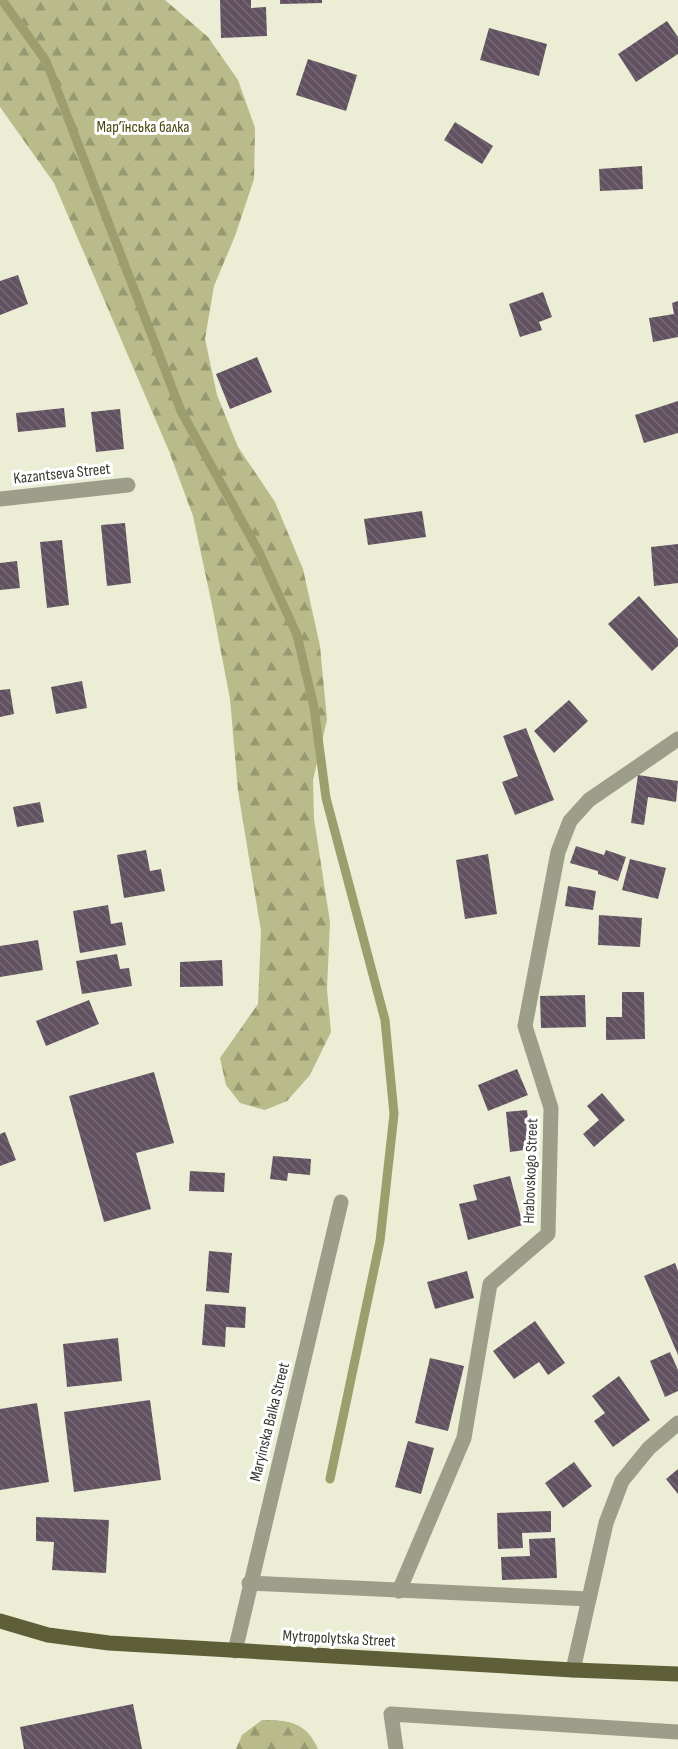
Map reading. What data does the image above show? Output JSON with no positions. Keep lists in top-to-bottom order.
{
  "streets": {
    "main road": ["Mytropolytska Street"],
    "street": ["Kazantseva Street", "Hrabovskogo Street", "Maryinska Balka Street"]
  },
  "crossings": [
    ["Maryinska Balka Street", "Mytropolytska Street"]
  ],
  "parks": ["Мар’їнська балка"]
}
